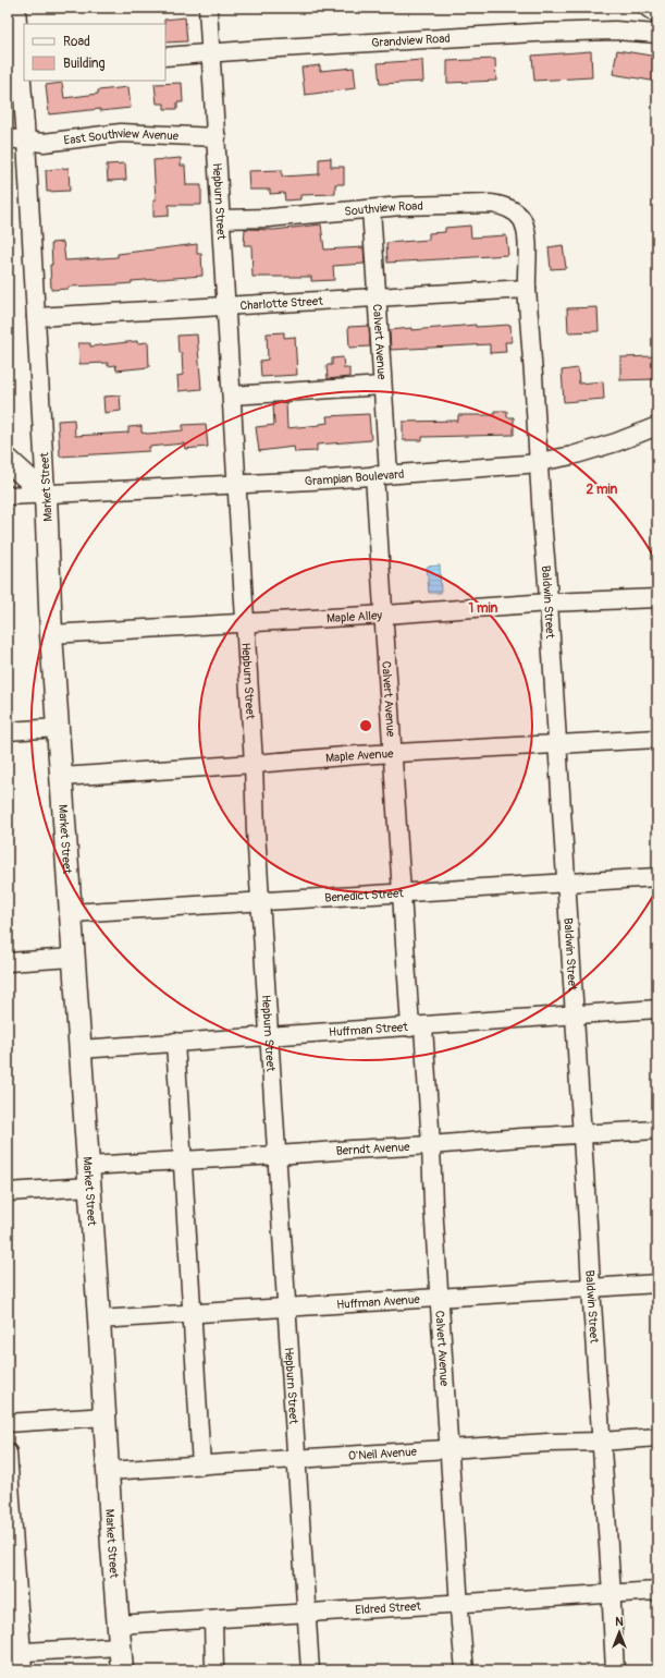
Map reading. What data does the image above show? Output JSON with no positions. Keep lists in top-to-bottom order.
{
  "streets": {
    "main road": ["Market Street"],
    "street": [
      "Grandview Road",
      "East Southview Avenue",
      "Hepburn Street",
      "Southview Road",
      "Charlotte Street",
      "Calvert Avenue",
      "Grampian Boulevard",
      "Baldwin Street",
      "Maple Alley",
      "Maple Avenue",
      "Benedict Street",
      "Huffman Street",
      "Berndt Avenue",
      "Huffman Avenue",
      "O'Neil Avenue",
      "Eldred Street"
    ]
  },
  "crossings": [
    ["Grandview Road", "Hepburn Street"],
    ["East Southview Avenue", "Hepburn Street"],
    ["East Southview Avenue", "Market Street"],
    ["Hepburn Street", "Southview Road"],
    ["Hepburn Street", "Charlotte Street"],
    ["Hepburn Street", "Grampian Boulevard"],
    ["Hepburn Street", "Maple Alley"],
    ["Hepburn Street", "Maple Avenue"],
    ["Hepburn Street", "Benedict Street"],
    ["Hepburn Street", "Huffman Street"],
    ["Hepburn Street", "Berndt Avenue"],
    ["Hepburn Street", "Huffman Avenue"],
    ["Hepburn Street", "O'Neil Avenue"],
    ["Hepburn Street", "Eldred Street"],
    ["Southview Road", "Calvert Avenue"],
    ["Southview Road", "Baldwin Street"],
    ["Charlotte Street", "Calvert Avenue"],
    ["Charlotte Street", "Market Street"],
    ["Charlotte Street", "Baldwin Street"],
    ["Calvert Avenue", "Grampian Boulevard"],
    ["Calvert Avenue", "Maple Alley"],
    ["Calvert Avenue", "Maple Avenue"],
    ["Calvert Avenue", "Benedict Street"],
    ["Calvert Avenue", "Huffman Street"],
    ["Calvert Avenue", "Berndt Avenue"],
    ["Calvert Avenue", "Huffman Avenue"],
    ["Calvert Avenue", "O'Neil Avenue"],
    ["Calvert Avenue", "Eldred Street"],
    ["Grampian Boulevard", "Market Street"],
    ["Grampian Boulevard", "Baldwin Street"],
    ["Market Street", "Maple Alley"],
    ["Market Street", "Maple Avenue"],
    ["Market Street", "Benedict Street"],
    ["Market Street", "Huffman Street"],
    ["Market Street", "Berndt Avenue"],
    ["Market Street", "Huffman Avenue"],
    ["Market Street", "O'Neil Avenue"],
    ["Market Street", "Eldred Street"],
    ["Baldwin Street", "Maple Alley"],
    ["Baldwin Street", "Maple Avenue"],
    ["Baldwin Street", "Benedict Street"],
    ["Baldwin Street", "Huffman Street"],
    ["Baldwin Street", "Berndt Avenue"],
    ["Baldwin Street", "Huffman Avenue"],
    ["Baldwin Street", "O'Neil Avenue"],
    ["Baldwin Street", "Eldred Street"]
  ],
  "legend": ["Road", "Building"],
  "north": "top",
  "rings": ["2 min", "1 min"]
}
